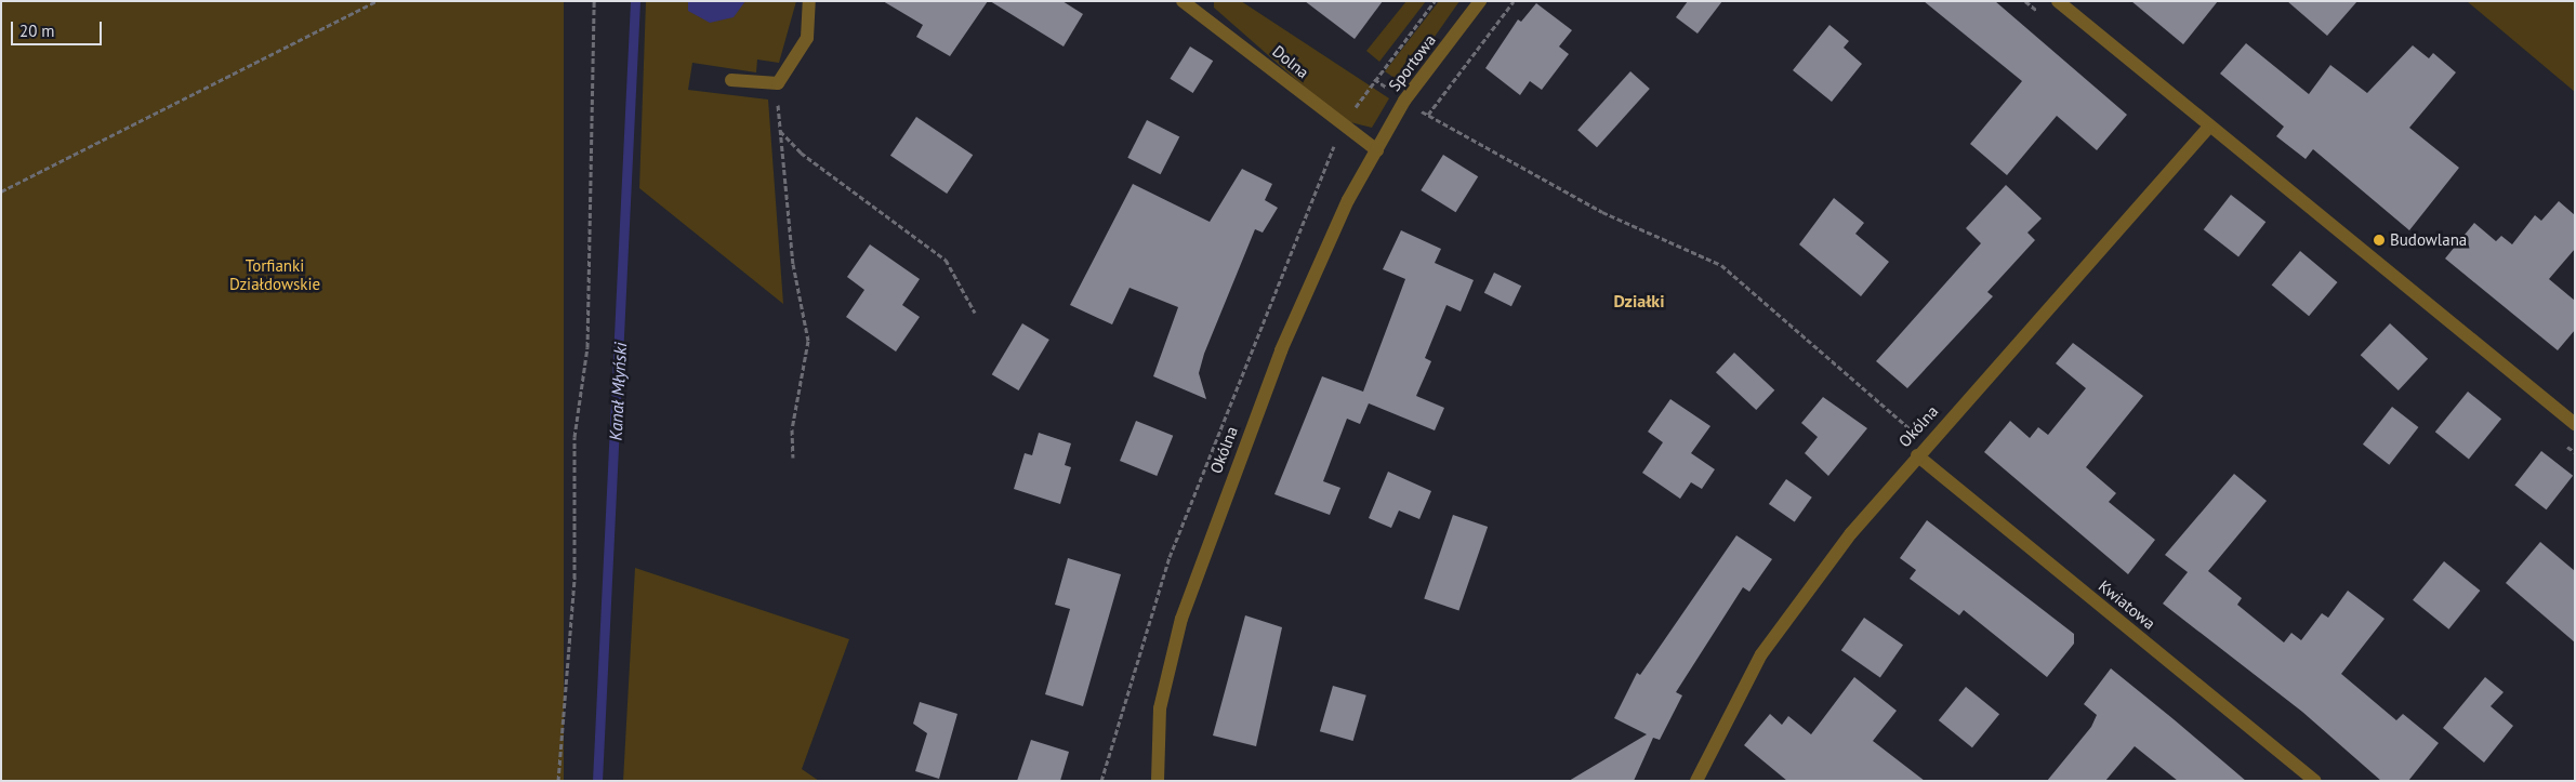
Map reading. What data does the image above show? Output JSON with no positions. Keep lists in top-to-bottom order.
{
  "streets": {
    "street": [
      "Dolna",
      "Sportowa",
      "Okólna",
      "Kwiatowa"
    ]
  },
  "crossings": [
    ["Dolna", "Sportowa"],
    ["Dolna", "Okólna"],
    ["Sportowa", "Okólna"],
    ["Okólna", "Kwiatowa"]
  ],
  "districts": ["Działki"],
  "water": ["Kanał Młyński"],
  "parks": ["Torfianki Działdowskie"],
  "places": ["Budowlana"],
  "scale_bar": "20 m"
}
